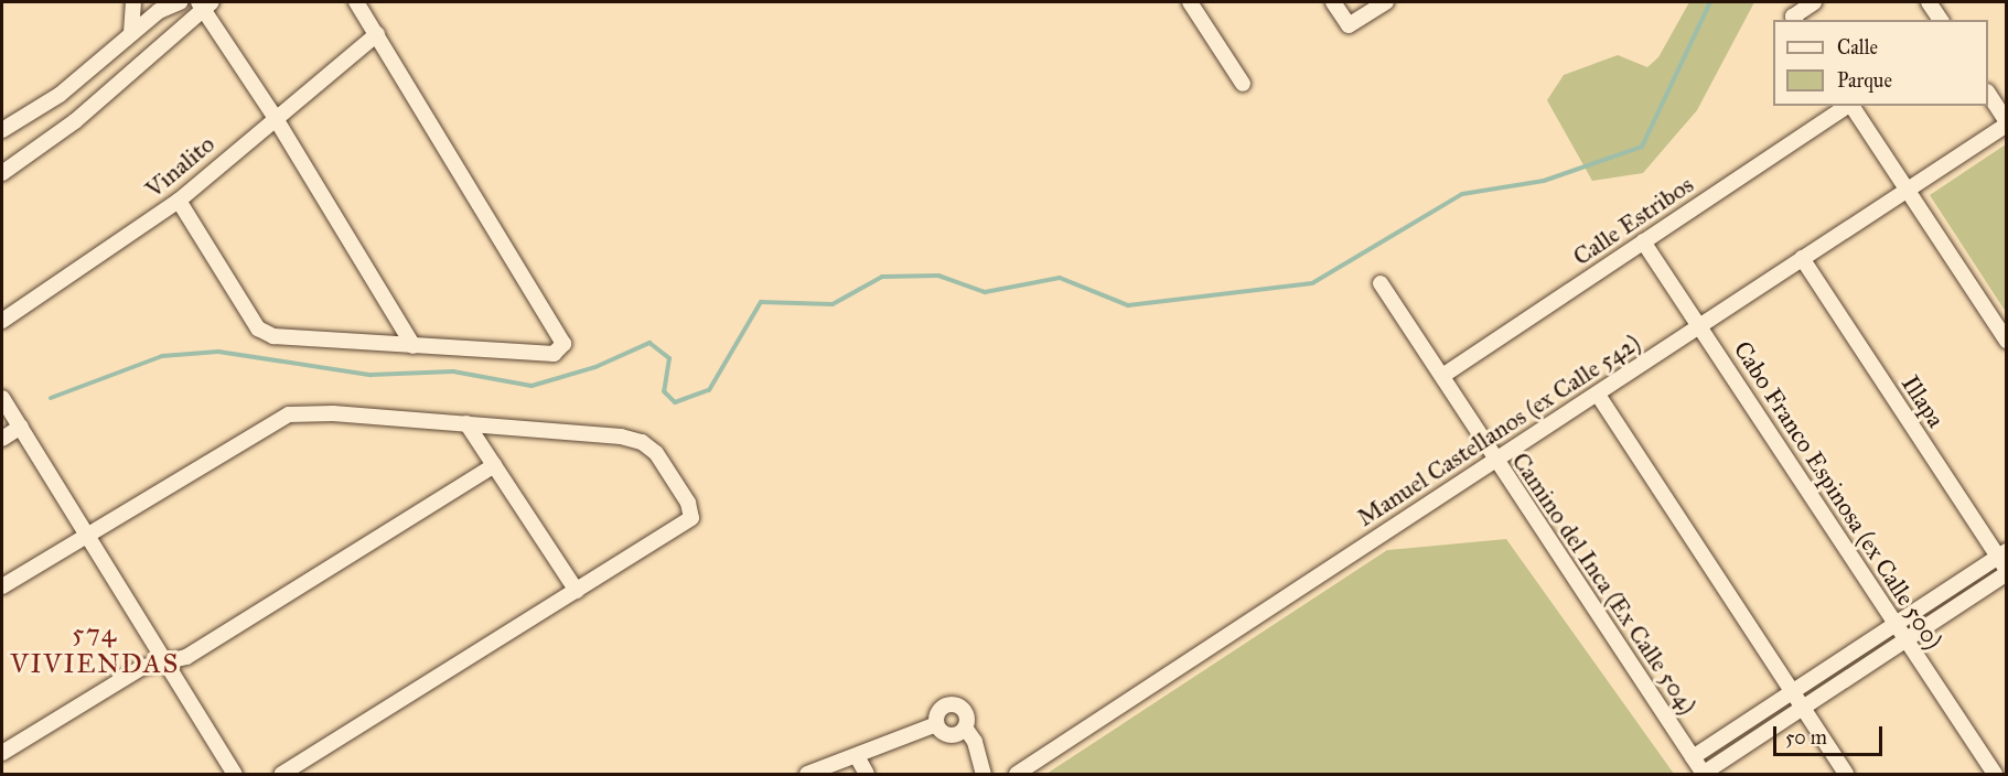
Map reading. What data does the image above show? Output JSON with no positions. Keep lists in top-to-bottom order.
{
  "streets": {
    "street": [
      "Vinalito",
      "Calle Estribos",
      "Illapa",
      "Manuel Castellanos (ex Calle 542)",
      "Cabo Franco Espinosa (ex Calle 500)",
      "Camino del Inca (Ex Calle 504)"
    ]
  },
  "crossings": [
    ["Calle Estribos", "Cabo Franco Espinosa (ex Calle 500)"],
    ["Calle Estribos", "Camino del Inca (Ex Calle 504)"],
    ["Illapa", "Manuel Castellanos (ex Calle 542)"],
    ["Manuel Castellanos (ex Calle 542)", "Cabo Franco Espinosa (ex Calle 500)"],
    ["Manuel Castellanos (ex Calle 542)", "Camino del Inca (Ex Calle 504)"]
  ],
  "districts": ["574 VIVIENDAS"],
  "legend": ["Calle", "Parque"],
  "scale_bar": "50 m"
}
